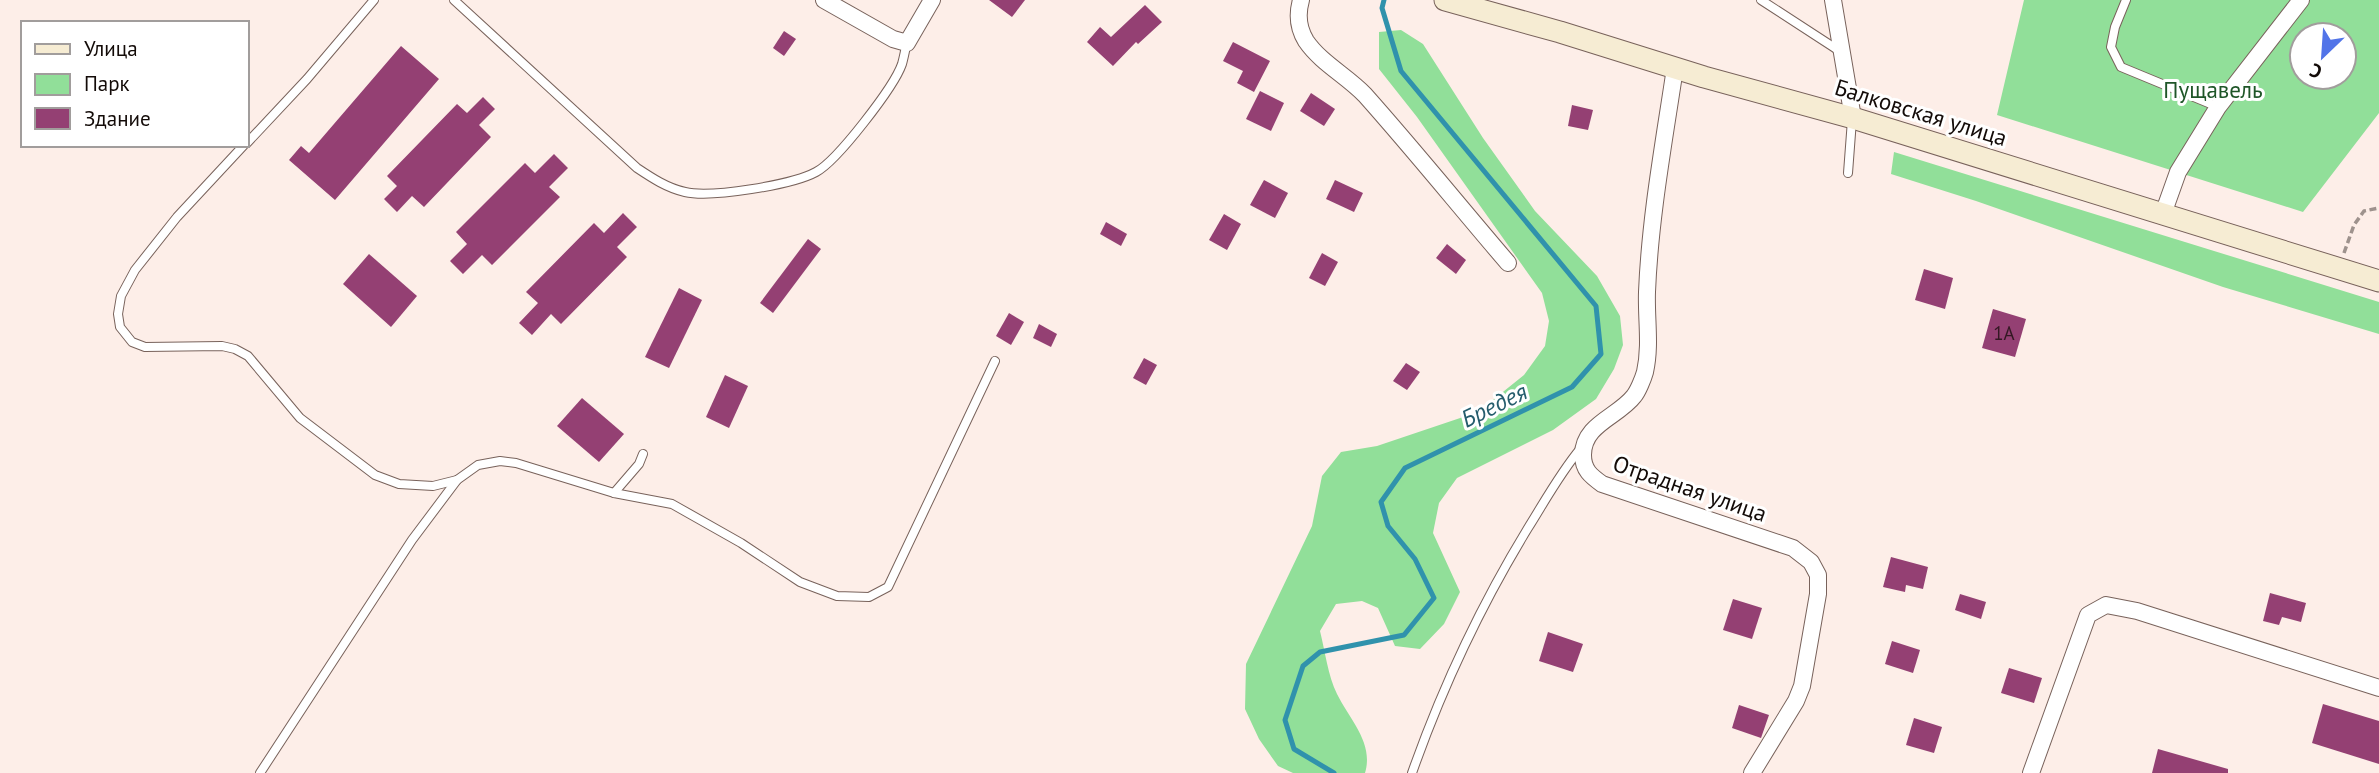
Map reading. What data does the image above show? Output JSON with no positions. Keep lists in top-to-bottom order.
{
  "streets": {
    "main road": ["Балковская улица"],
    "street": ["Отрадная улица"]
  },
  "crossings": [
    ["Балковская улица", "Отрадная улица"]
  ],
  "water": ["Бредея"],
  "parks": ["Пущавель"],
  "house_numbers": ["1А"],
  "legend": ["Улица", "Парк", "Здание"],
  "north": "bottom left"
}
